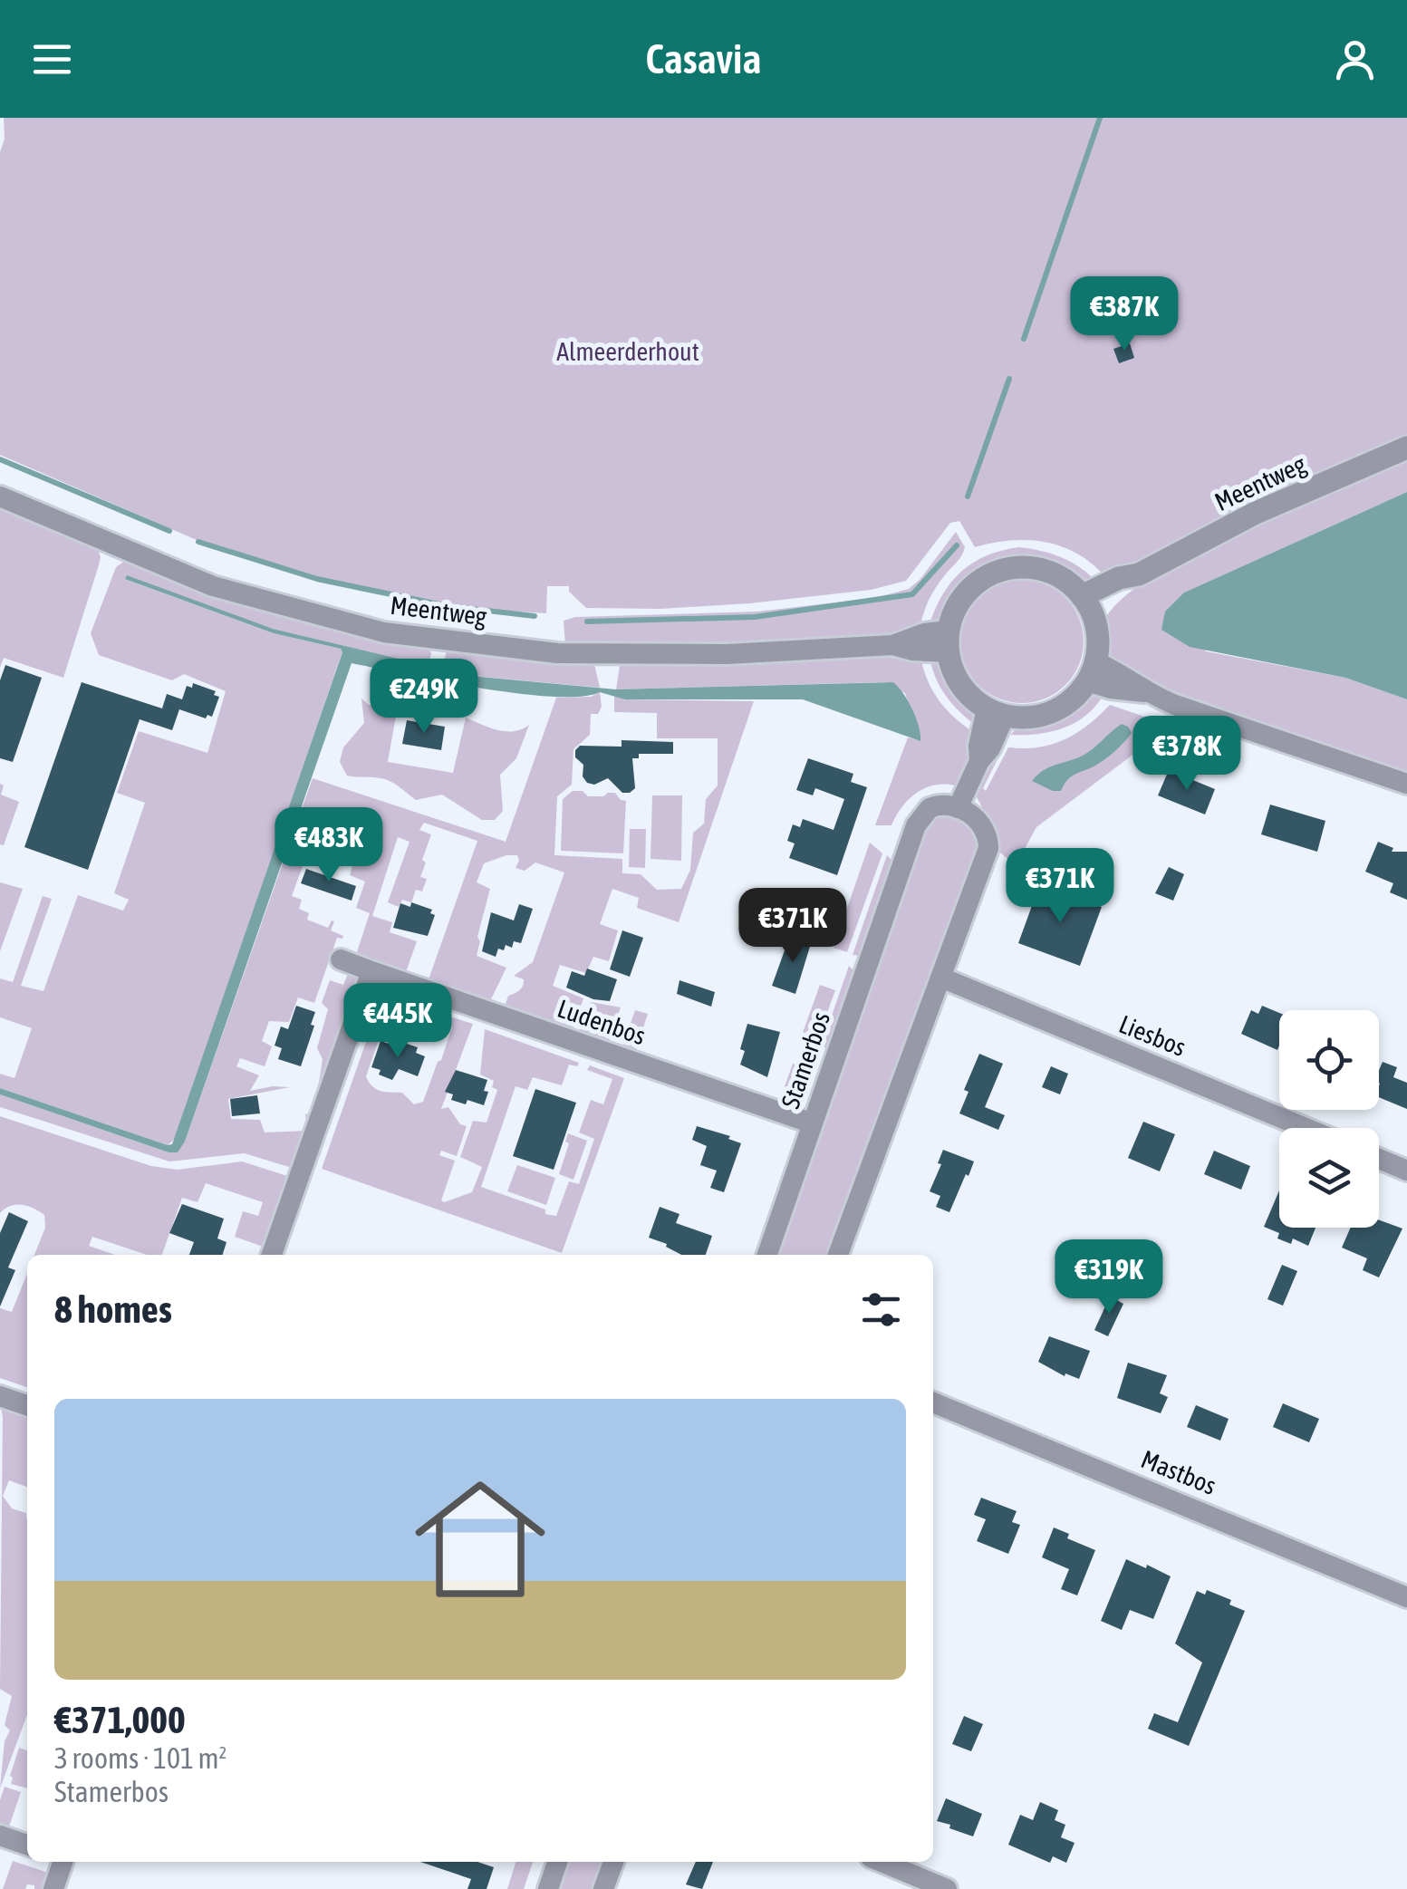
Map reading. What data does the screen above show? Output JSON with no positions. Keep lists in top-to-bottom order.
{
  "streets": {
    "street": [
      "Meentweg",
      "Ludenbos",
      "Liesbos",
      "Stamerbos",
      "Mastbos"
    ]
  },
  "crossings": [
    ["Ludenbos", "Stamerbos"]
  ],
  "parks": ["Almeerderhout"],
  "page": {
    "header": "Casavia",
    "price": [
      "€387K",
      "€249K",
      "€378K",
      "€483K",
      "€371K",
      "€371K",
      "€445K",
      "€319K"
    ],
    "heading": "8 homes",
    "list": [
      {
        "name": "€371,000",
        "note": "3 rooms · 101 m² · Stamerbos"
      }
    ]
  }
}
